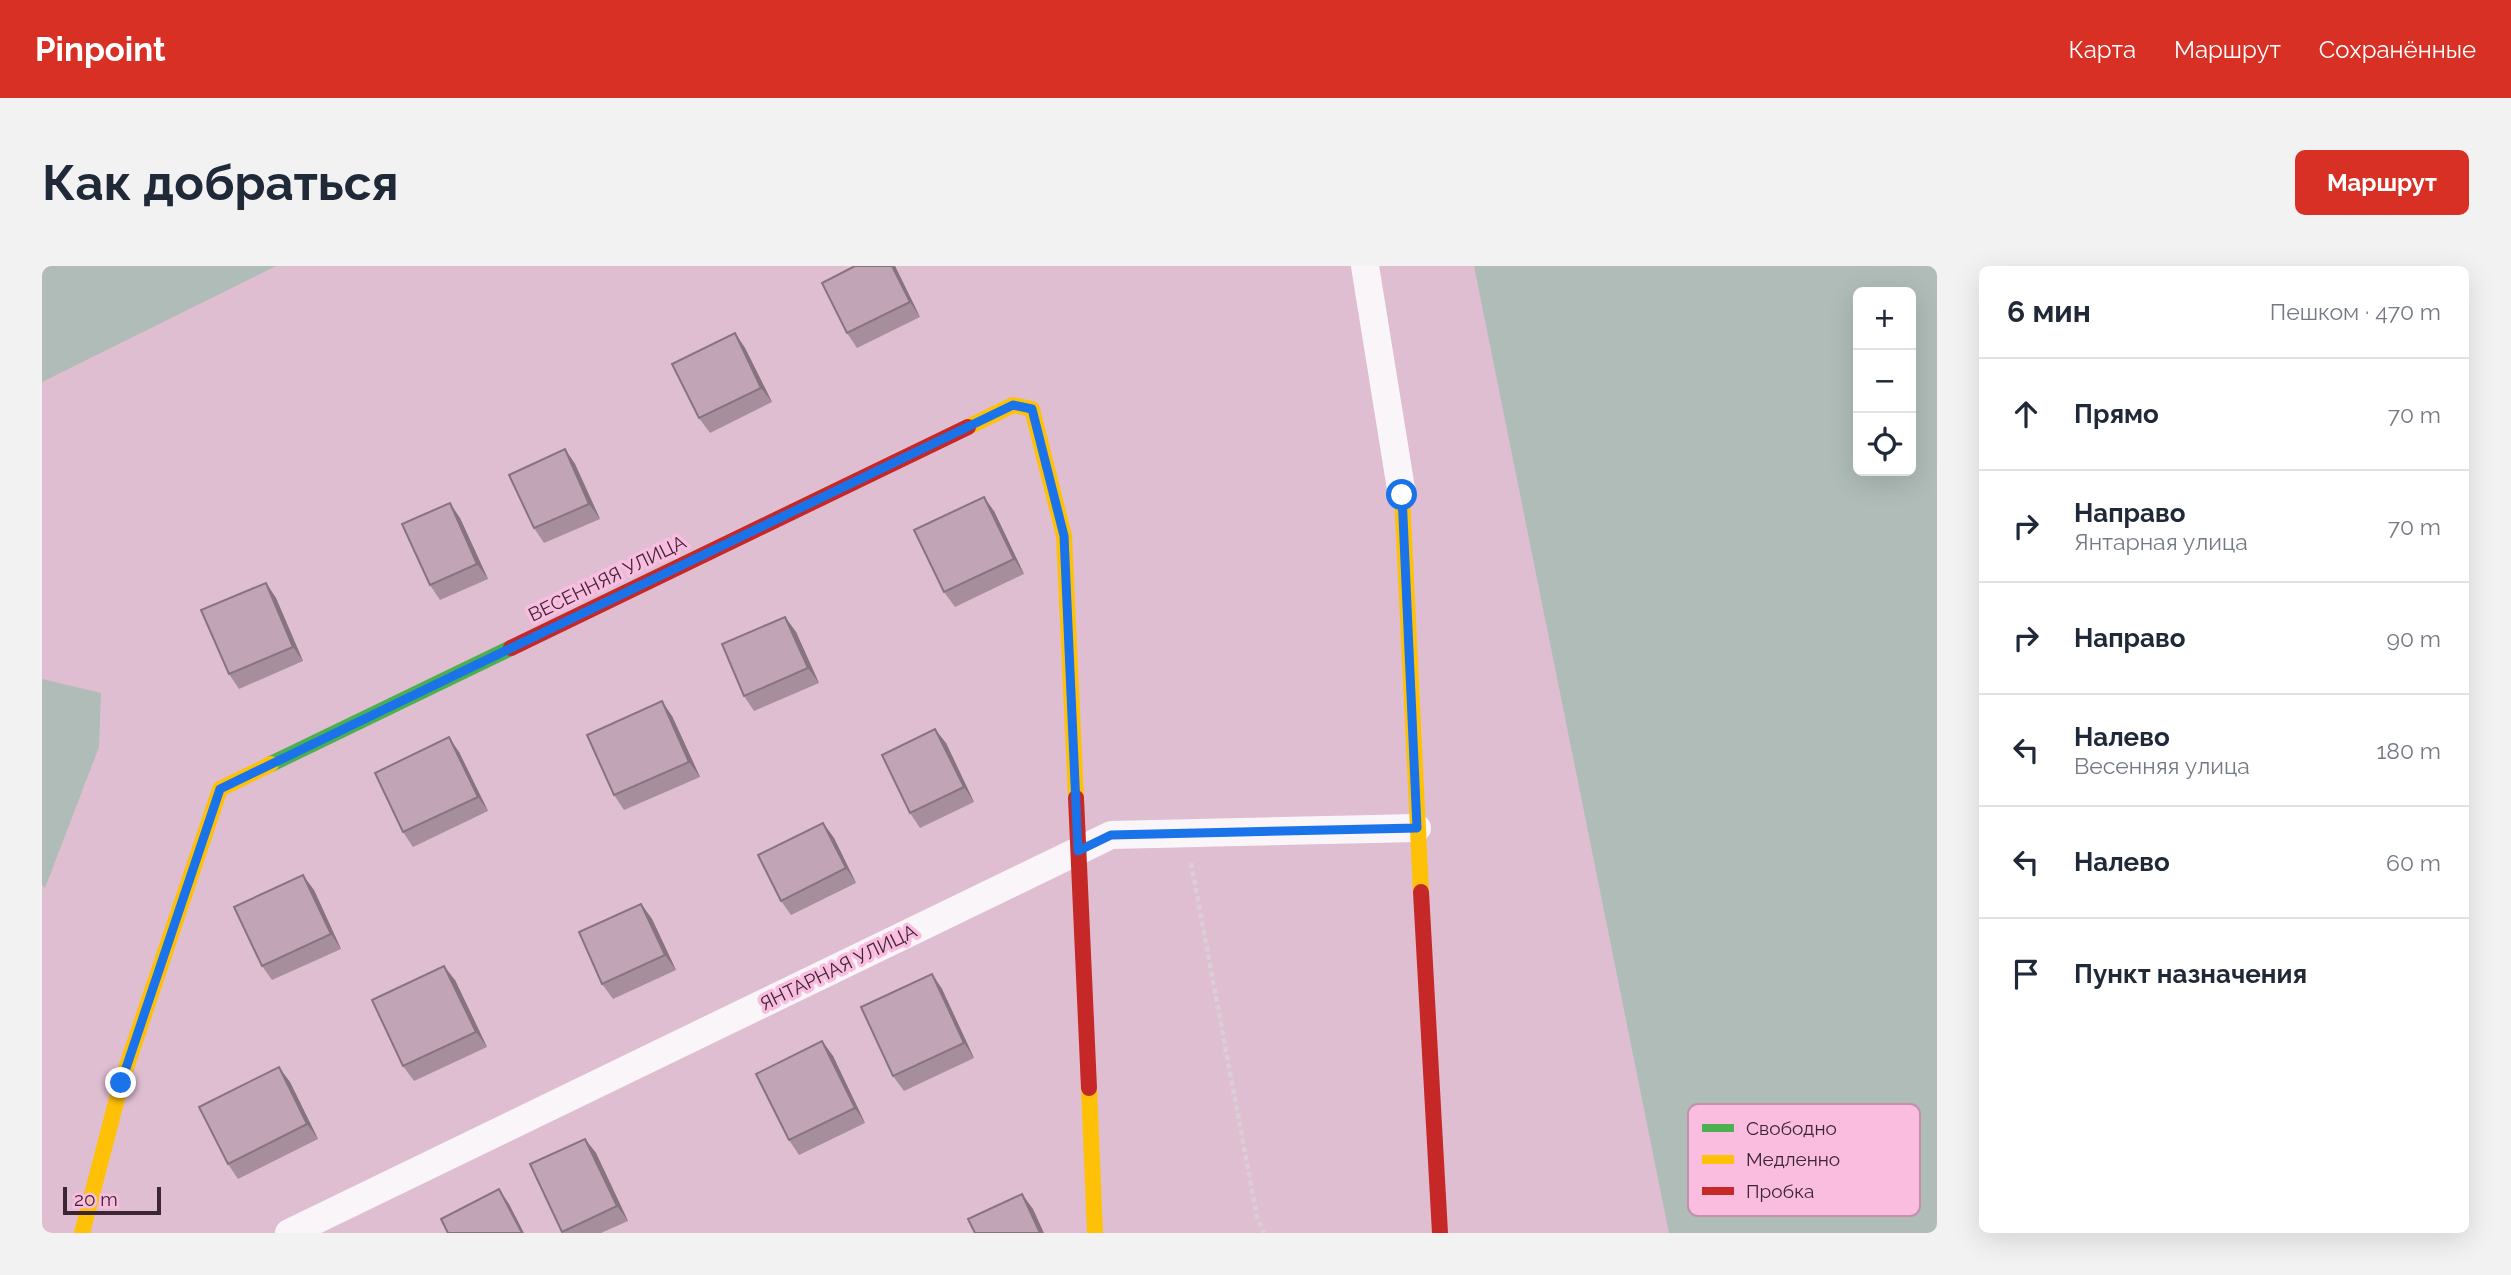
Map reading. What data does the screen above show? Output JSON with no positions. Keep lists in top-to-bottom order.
{
  "streets": {
    "street": ["ВЕСЕННЯЯ УЛИЦА", "ЯНТАРНАЯ УЛИЦА"]
  },
  "crossings": [
    ["ВЕСЕННЯЯ УЛИЦА", "ЯНТАРНАЯ УЛИЦА"]
  ],
  "legend": ["Свободно", "Медленно", "Пробка"],
  "scale_bar": "20 m",
  "page": {
    "header": "Pinpoint",
    "nav": ["Карта", "Маршрут", "Сохранённые"],
    "buttons": "Маршрут",
    "title": "Как добраться",
    "heading": ["6 мин", "Пешком · 470 m"],
    "map_buttons": ["+", "−"],
    "list": [
      ["Прямо", "70 m"],
      ["Направо", "Янтарная улица", "70 m"],
      ["Направо", "90 m"],
      ["Налево", "Весенняя улица", "180 m"],
      ["Налево", "60 m"],
      "Пункт назначения"
    ],
    "scale": "20 m"
  }
}
